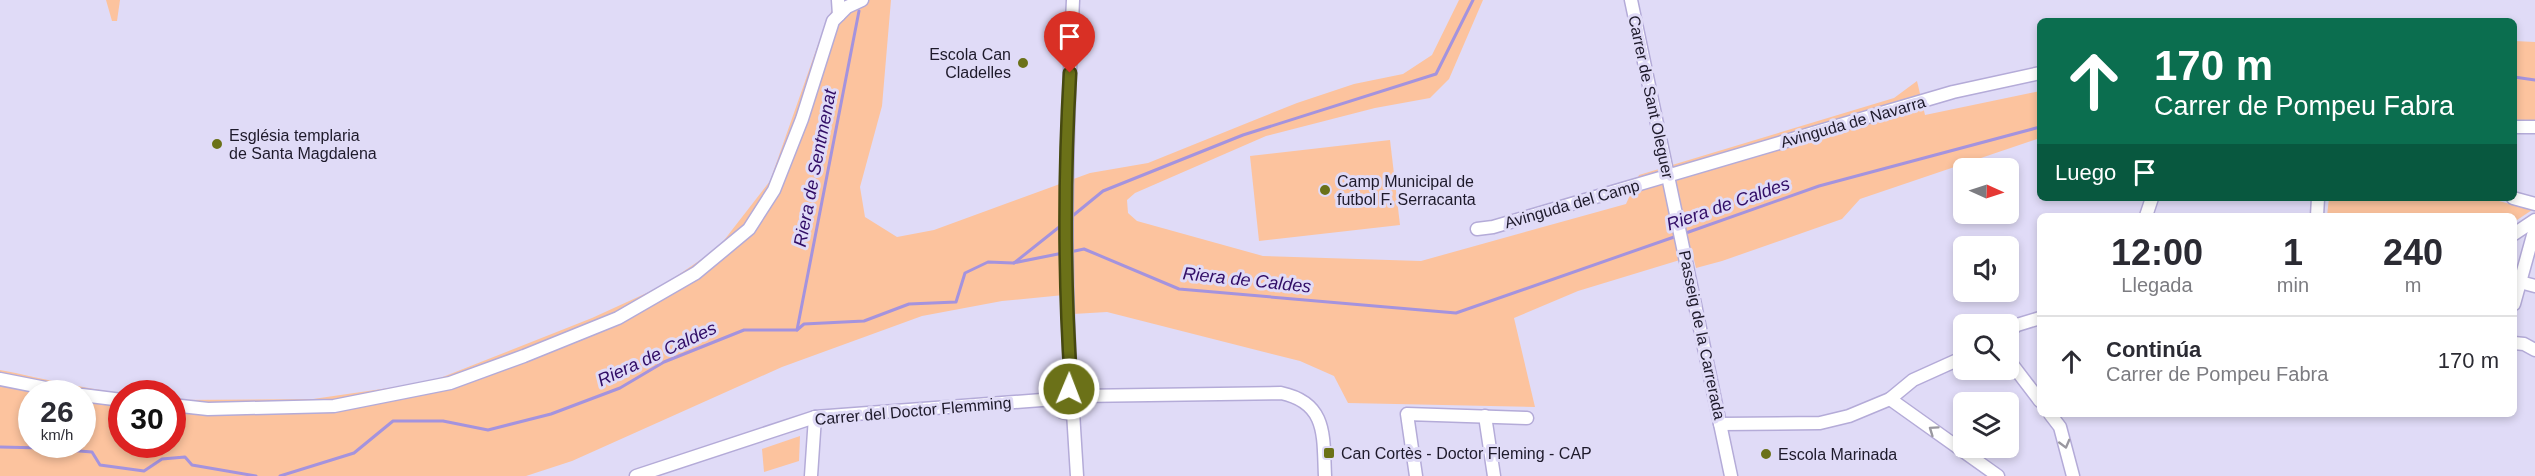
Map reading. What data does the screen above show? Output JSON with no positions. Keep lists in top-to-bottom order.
{
  "streets": {
    "street": [
      "Carrer de Sant Oleguer",
      "Avinguda de Navarra",
      "Avinguda del Camp",
      "Passeig de la Carrerada",
      "Carrer del Doctor Flemming"
    ]
  },
  "crossings": [
    ["Carrer de Sant Oleguer", "Avinguda de Navarra"],
    ["Carrer de Sant Oleguer", "Avinguda del Camp"],
    ["Carrer de Sant Oleguer", "Passeig de la Carrerada"],
    ["Avinguda de Navarra", "Avinguda del Camp"]
  ],
  "water": ["Riera de Sentmenat", "Riera de Caldes"],
  "places": {
    "other": [
      "Escola Can Cladelles",
      "Església templaria de Santa Magdalena",
      "Camp Municipal de futbol F. Serracanta",
      "Escola Marinada"
    ],
    "transit": ["Can Cortès - Doctor Fleming - CAP"]
  },
  "north": "right",
  "page": {
    "turn": ["170 m", "Carrer de Pompeu Fabra"],
    "then": "Luego",
    "eta": [
      "12:00",
      "Llegada",
      "1",
      "min",
      "240",
      "m"
    ],
    "list": [
      {
        "name": "Continúa",
        "note": "Carrer de Pompeu Fabra",
        "value": "170 m"
      }
    ],
    "speed": "26 km/h",
    "limit": "30"
  }
}
